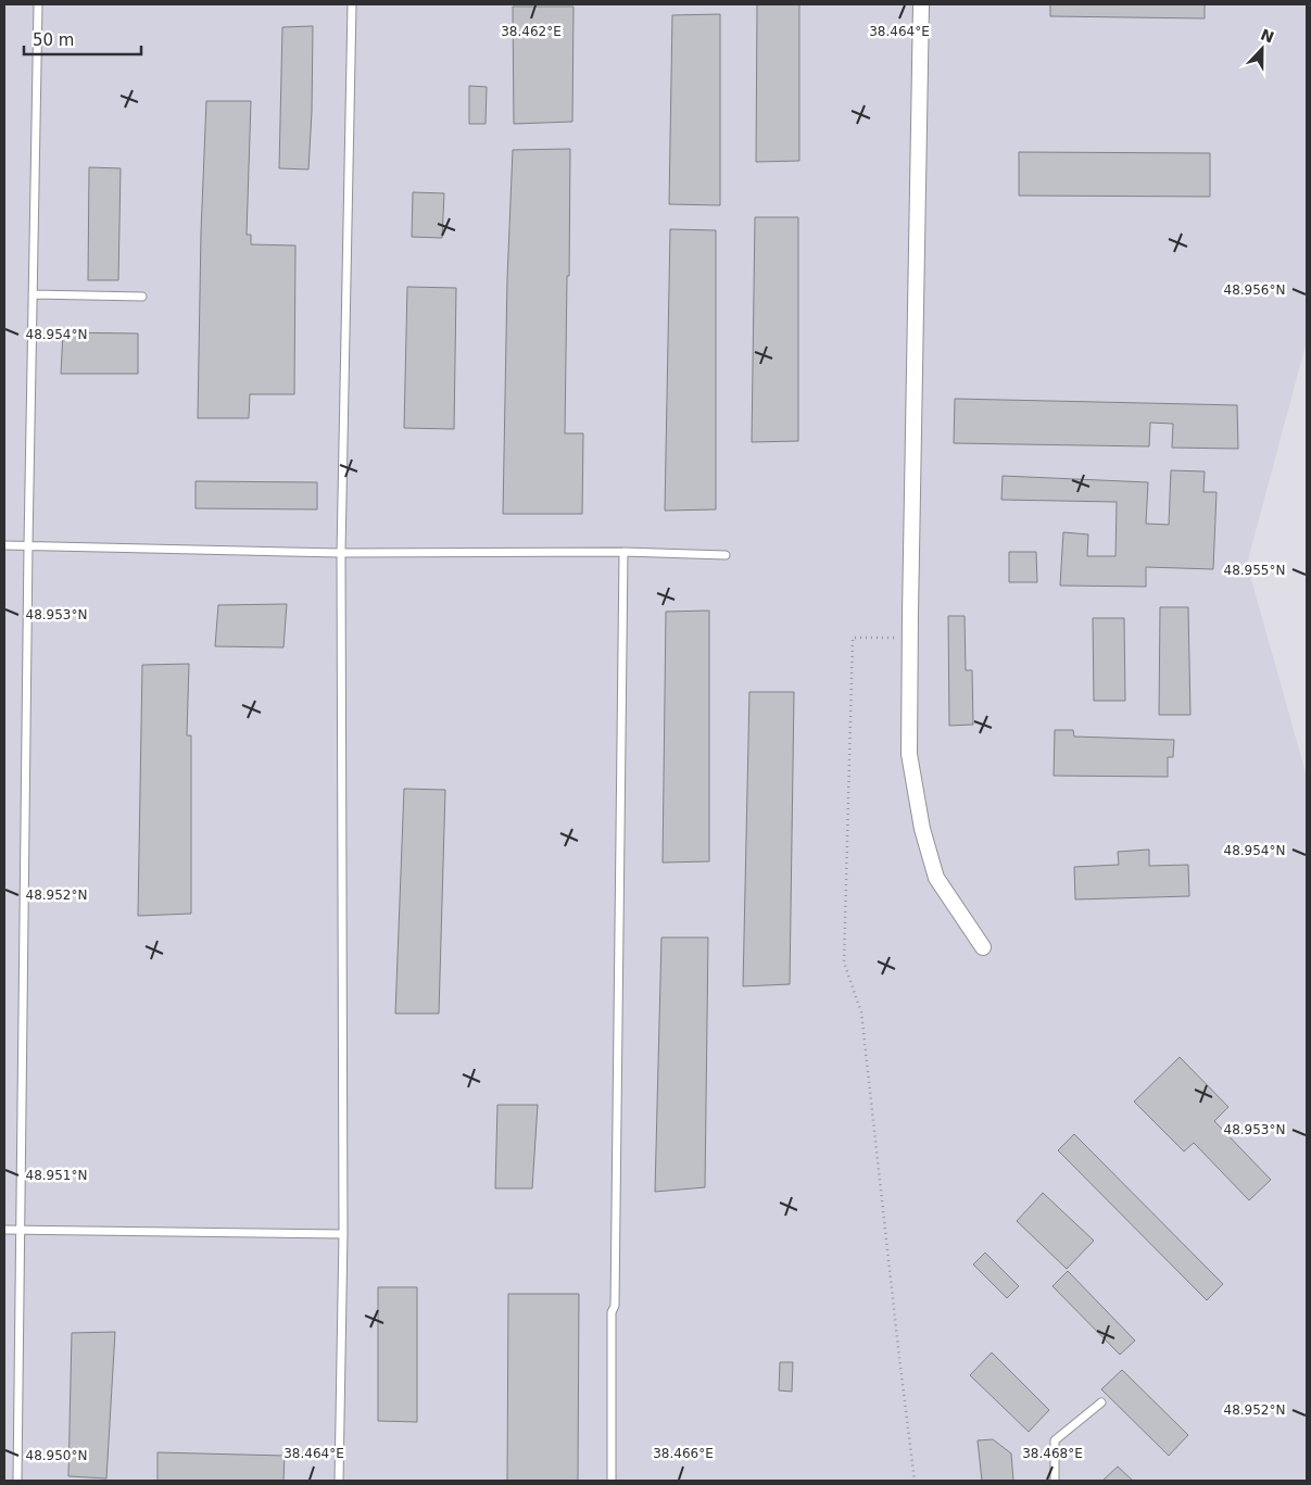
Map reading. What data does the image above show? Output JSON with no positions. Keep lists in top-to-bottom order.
{
  "scale_bar": "50 m",
  "north": "top",
  "coordinates": [
    "38.462°E",
    "38.464°E",
    "48.956°N",
    "48.954°N",
    "48.955°N",
    "48.953°N",
    "48.952°N",
    "48.951°N",
    "38.466°E",
    "38.468°E",
    "48.950°N"
  ]
}
